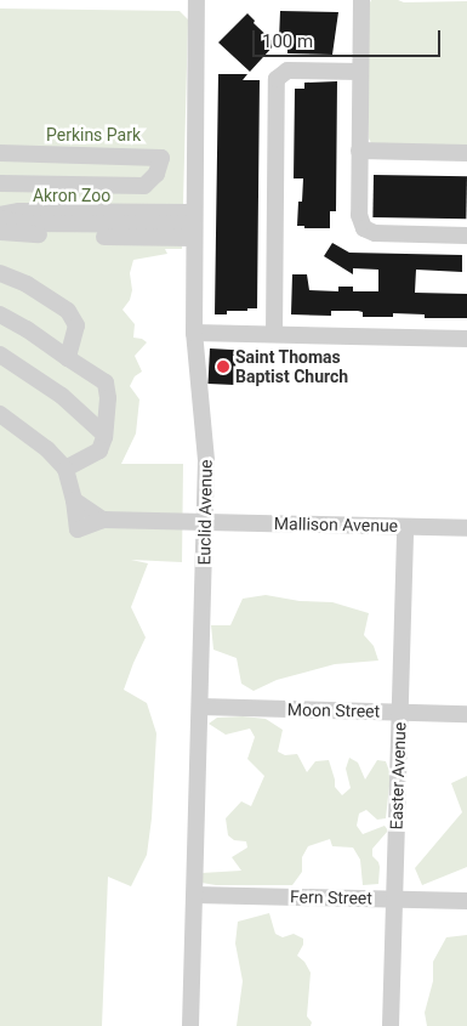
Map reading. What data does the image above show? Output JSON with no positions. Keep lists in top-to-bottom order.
{
  "streets": {
    "street": [
      "Euclid Avenue",
      "Mallison Avenue",
      "Moon Street",
      "Easter Avenue",
      "Fern Street"
    ]
  },
  "crossings": [
    ["Euclid Avenue", "Mallison Avenue"],
    ["Euclid Avenue", "Moon Street"],
    ["Euclid Avenue", "Fern Street"],
    ["Mallison Avenue", "Easter Avenue"],
    ["Moon Street", "Easter Avenue"],
    ["Easter Avenue", "Fern Street"]
  ],
  "parks": ["Perkins Park", "Akron Zoo"],
  "places": ["Saint Thomas Baptist Church"],
  "scale_bar": "100 m"
}
